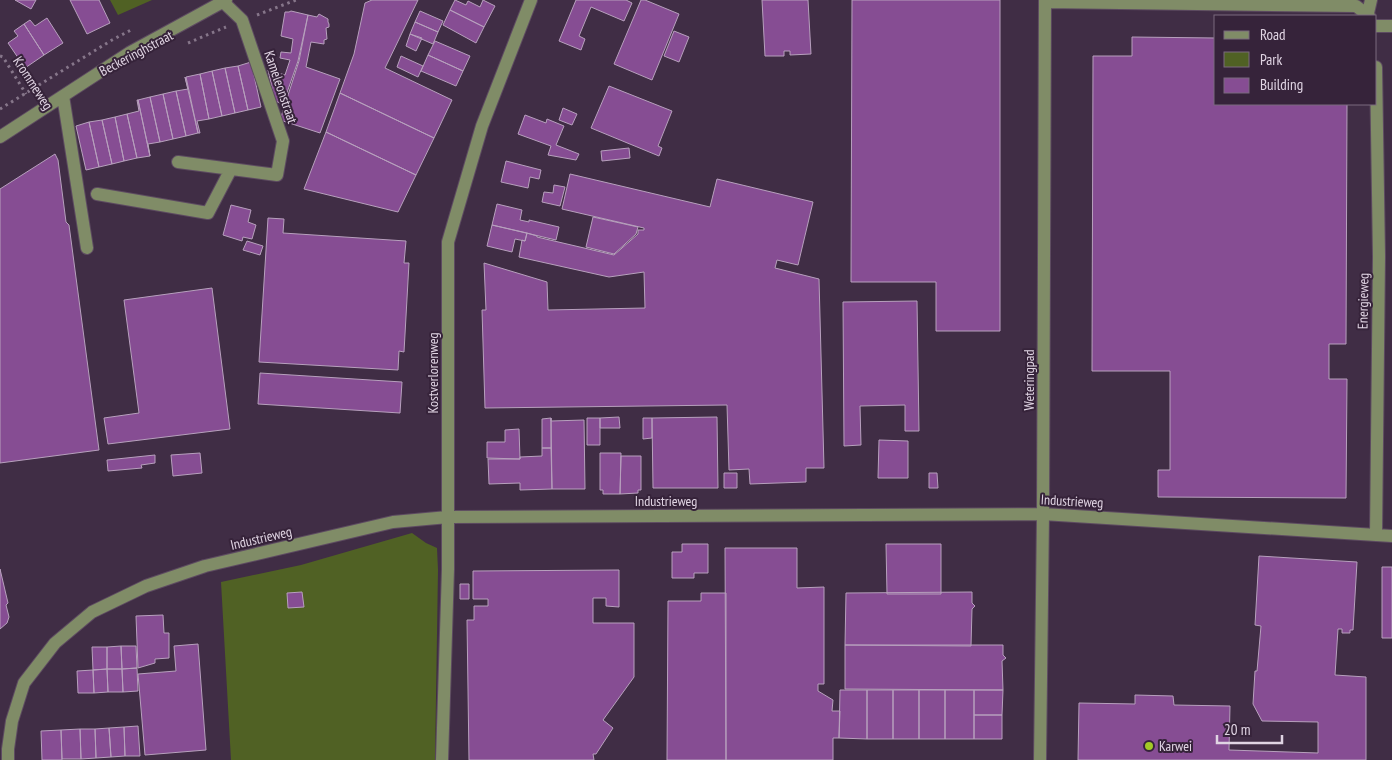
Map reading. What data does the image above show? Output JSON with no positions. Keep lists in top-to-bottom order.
{
  "streets": {
    "street": [
      "Beckeringhstraat",
      "Kameleonstraat",
      "Energieweg",
      "Kostverlorenweg",
      "Weteringpad",
      "Industrieweg"
    ],
    "path": ["Krommeweg"]
  },
  "crossings": [
    ["Beckeringhstraat", "Krommeweg"],
    ["Beckeringhstraat", "Kameleonstraat"],
    ["Energieweg", "Industrieweg"],
    ["Kostverlorenweg", "Industrieweg"],
    ["Weteringpad", "Industrieweg"]
  ],
  "places": ["Karwei"],
  "legend": ["Road", "Park", "Building"],
  "scale_bar": "20 m"
}
